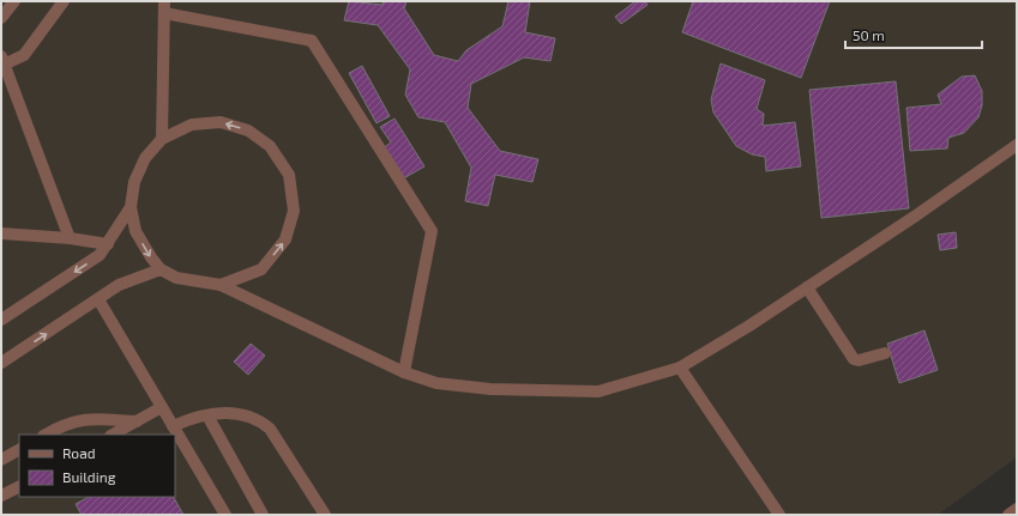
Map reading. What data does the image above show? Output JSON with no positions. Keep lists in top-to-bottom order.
{
  "legend": ["Road", "Building"],
  "scale_bar": "50 m"
}
